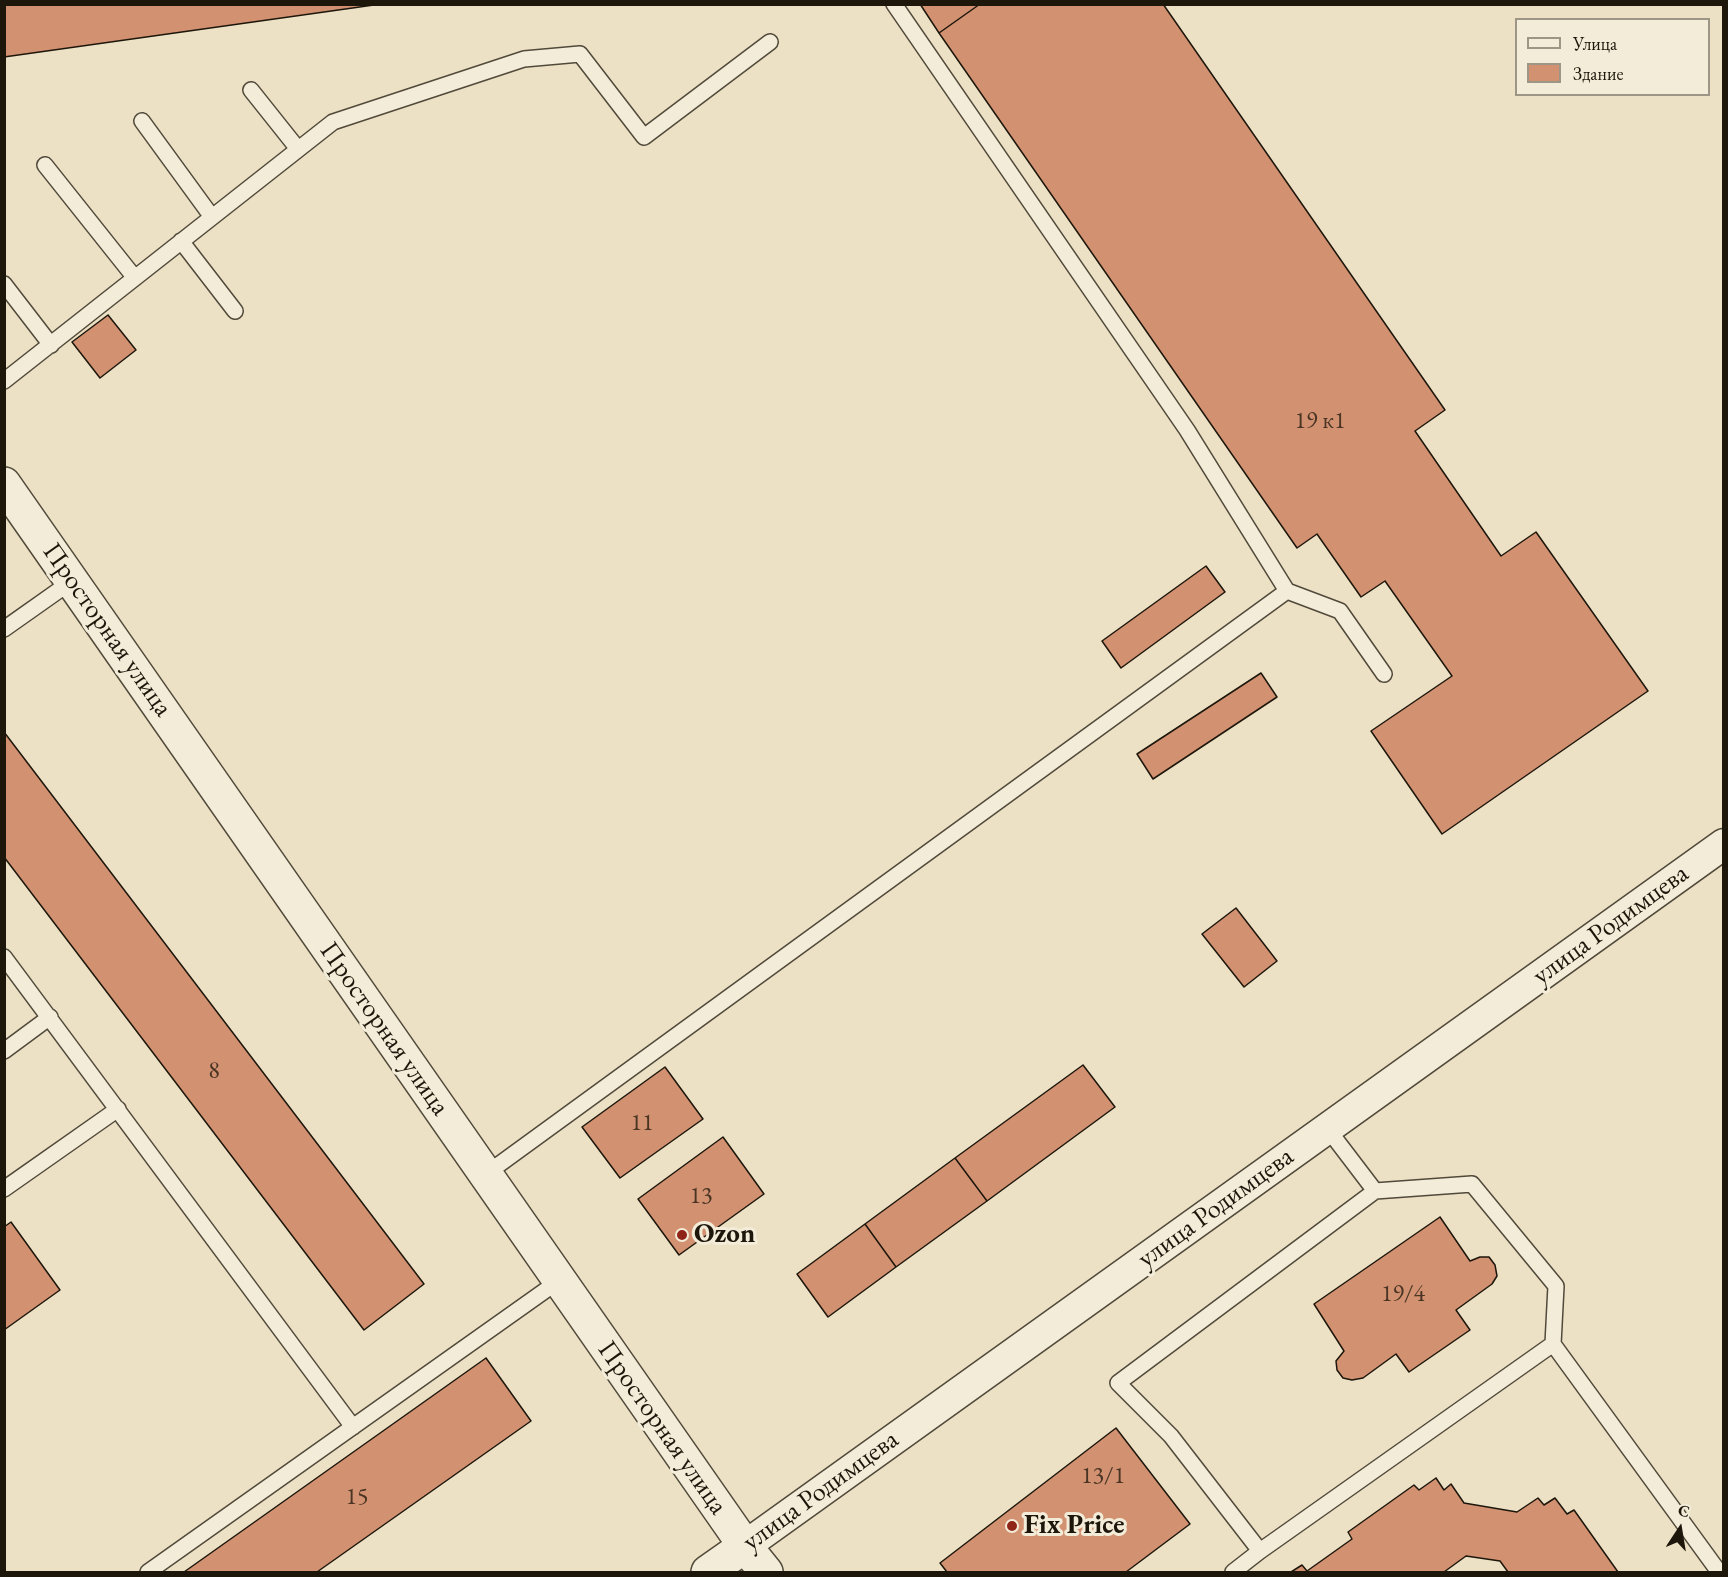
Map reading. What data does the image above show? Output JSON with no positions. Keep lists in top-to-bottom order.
{
  "streets": {
    "street": ["Просторная улица", "улица Родимцева"]
  },
  "crossings": [
    ["Просторная улица", "улица Родимцева"]
  ],
  "places": ["Ozon", "Fix Price"],
  "house_numbers": [
    "19 к1",
    "8",
    "11",
    "13",
    "19/4",
    "13/1",
    "15"
  ],
  "legend": ["Улица", "Здание"],
  "north": "top"
}
